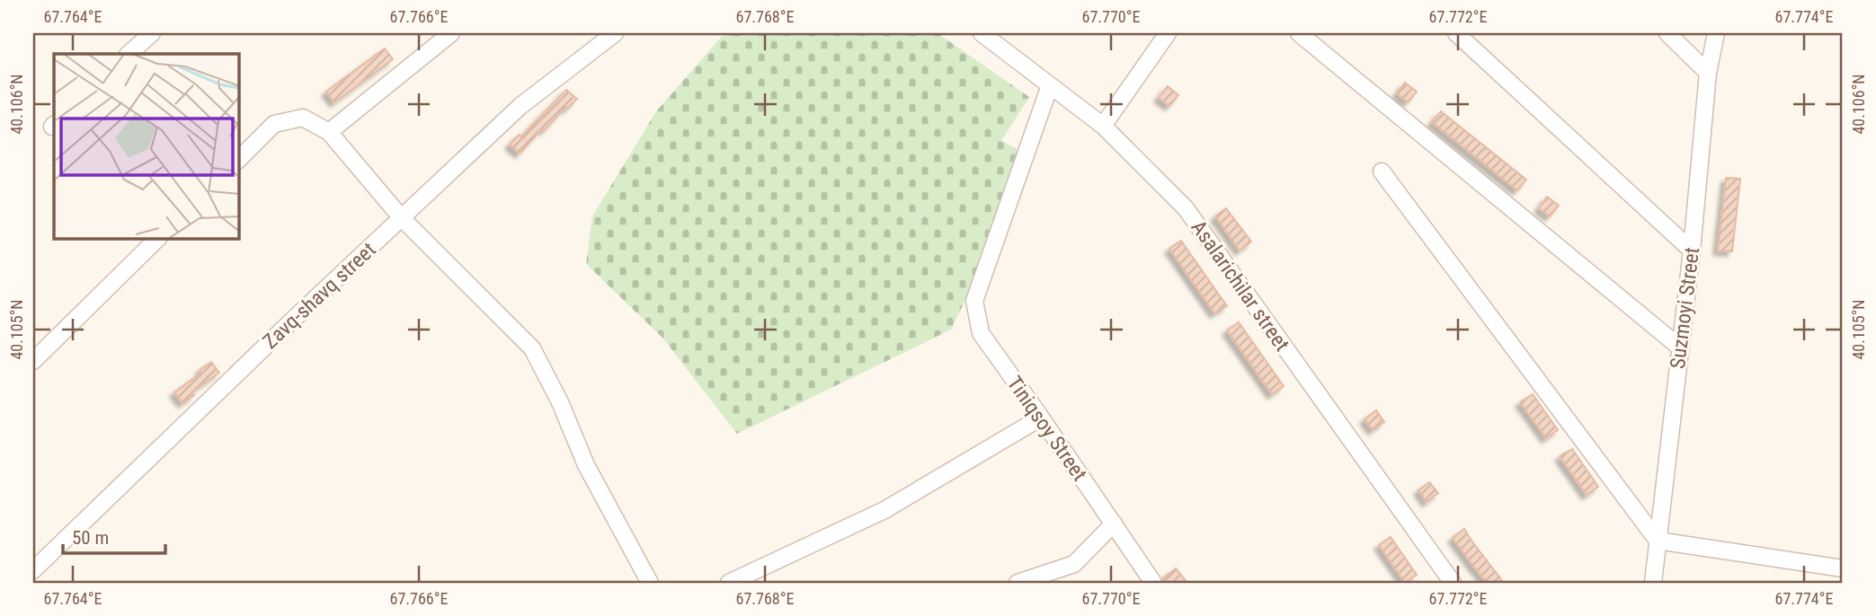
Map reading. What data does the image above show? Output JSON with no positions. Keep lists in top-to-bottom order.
{
  "streets": {
    "street": [
      "Asalarichilar street",
      "Zavq-shavq street",
      "Suzmoyi Street",
      "Tiniqsoy Street"
    ]
  },
  "crossings": [
    ["Asalarichilar street", "Tiniqsoy Street"]
  ],
  "scale_bar": "50 m",
  "coordinates": [
    "67.764°E",
    "67.766°E",
    "67.768°E",
    "67.770°E",
    "67.772°E",
    "67.774°E",
    "40.106°N",
    "40.105°N"
  ]
}
